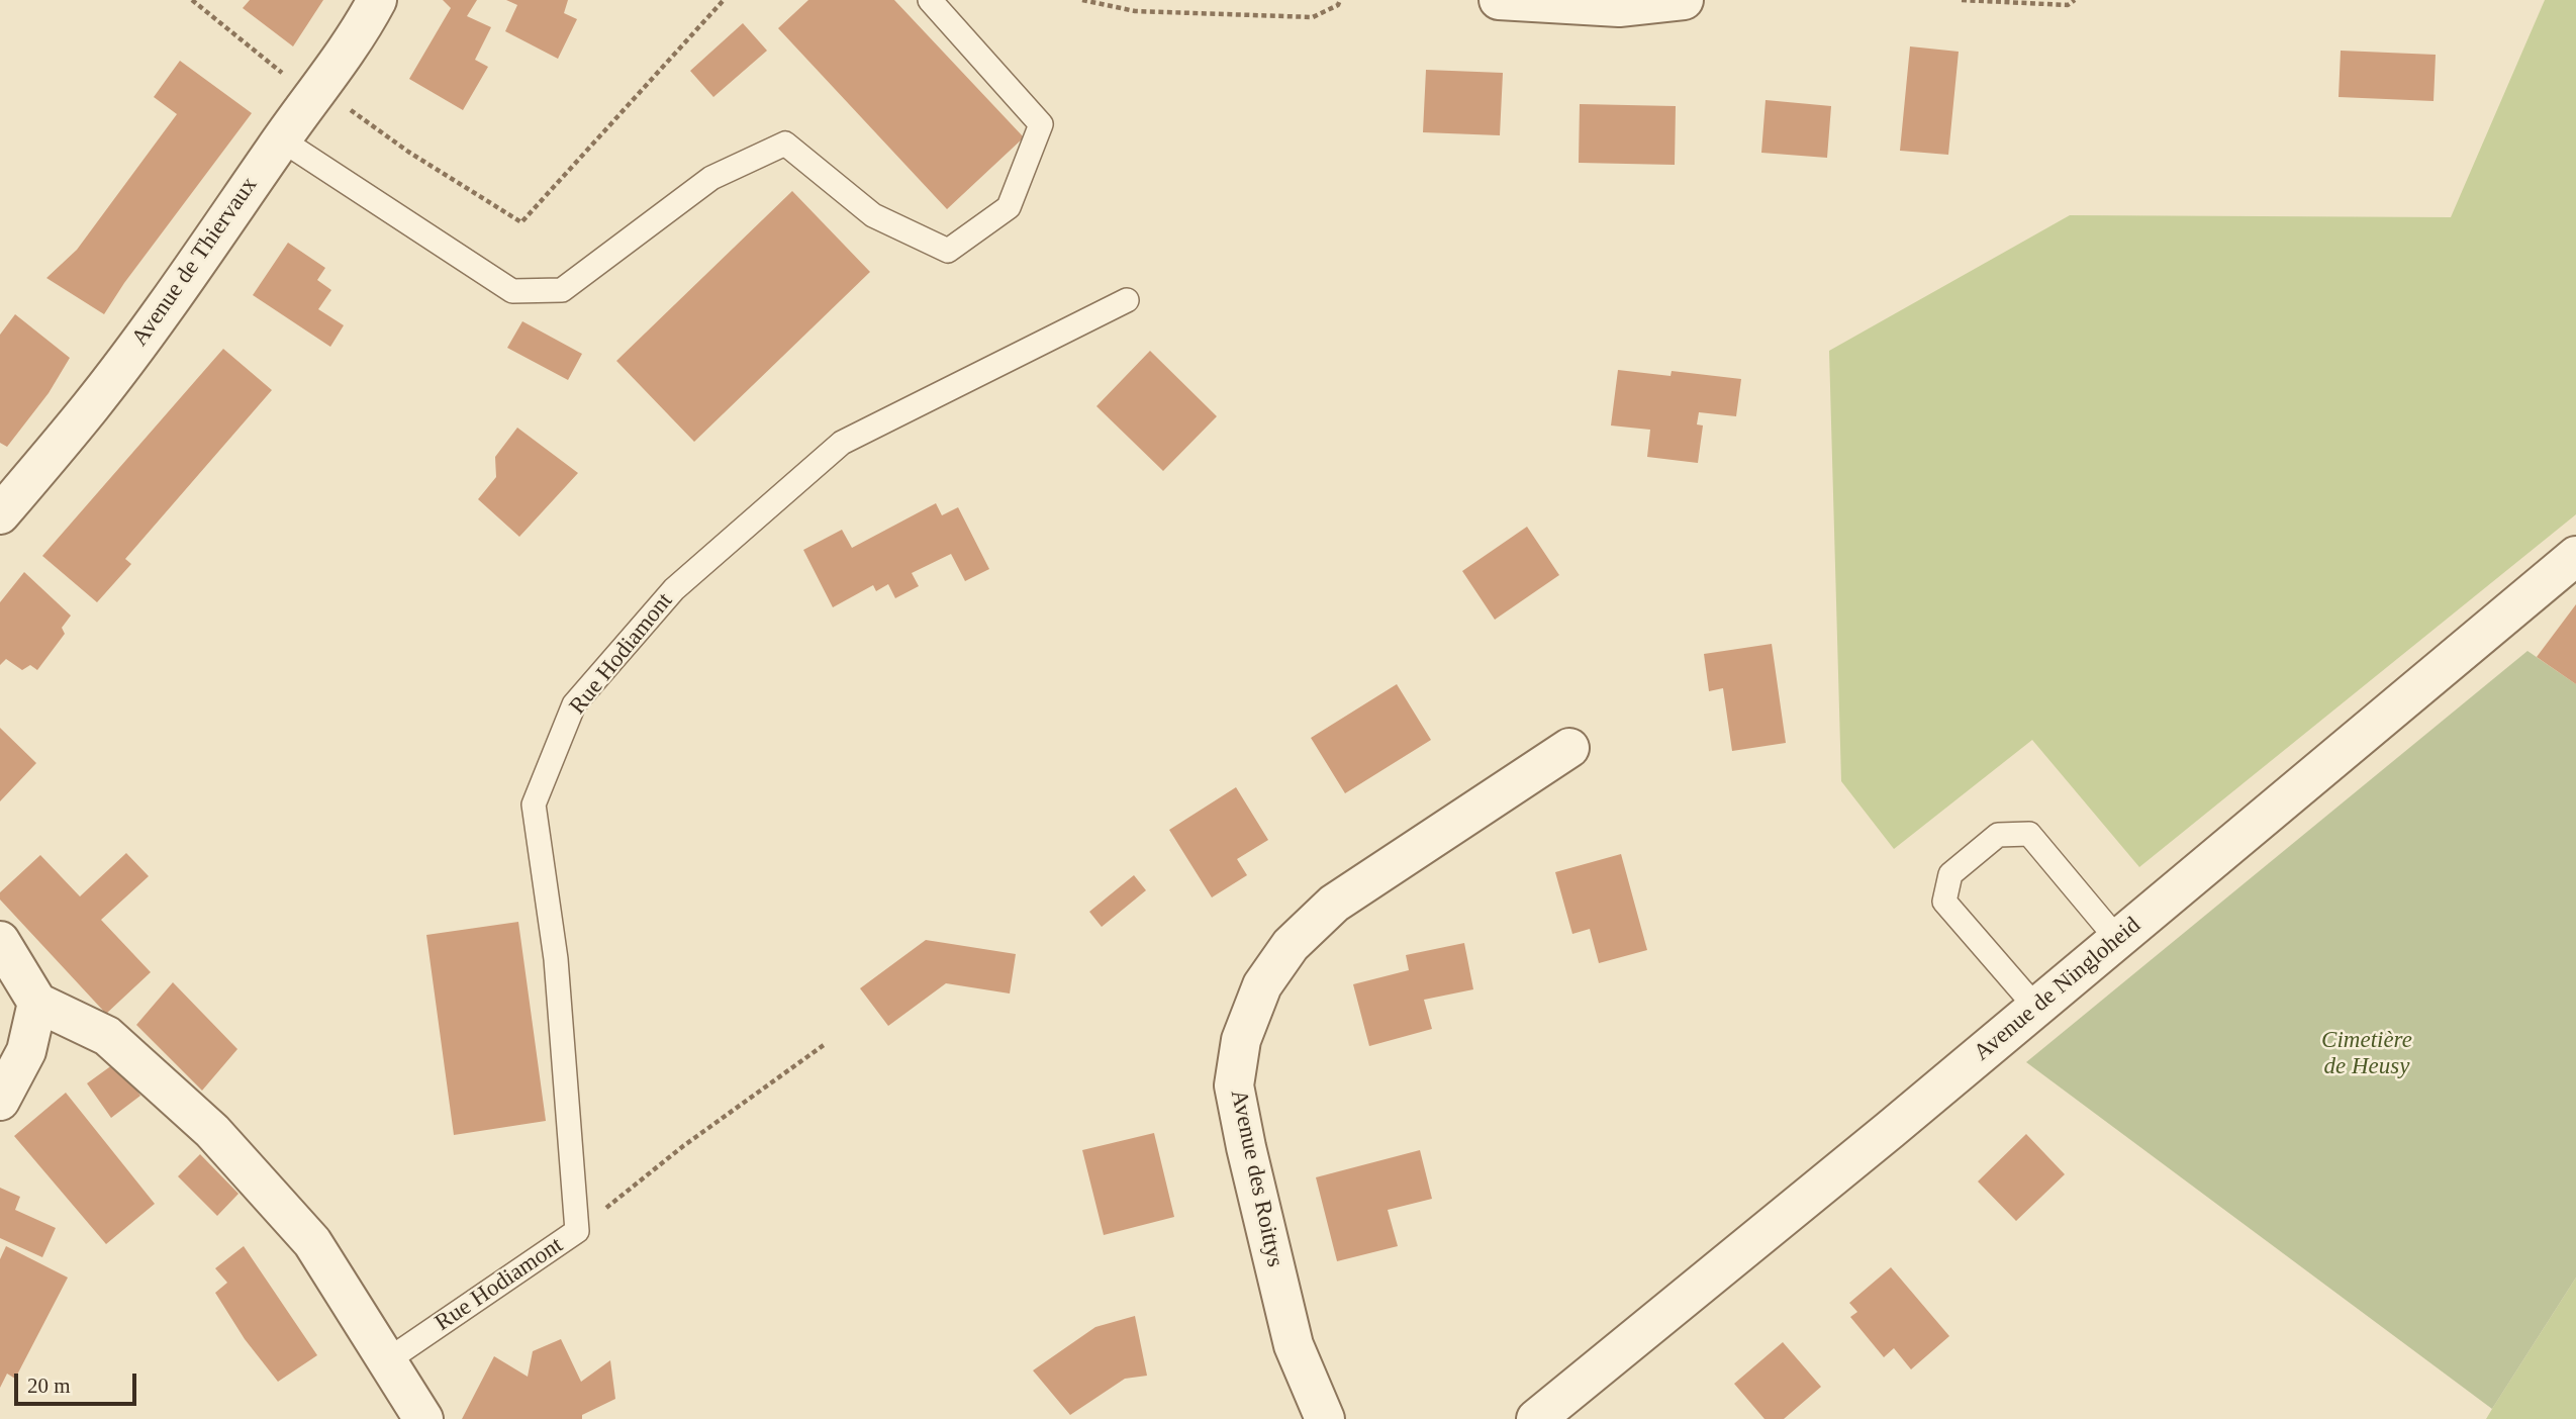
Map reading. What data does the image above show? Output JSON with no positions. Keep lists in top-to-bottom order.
{
  "streets": {
    "street": ["Avenue de Thiervaux", "Avenue de Ningloheid", "Avenue des Roittys"],
    "lane": ["Rue Hodiamont"]
  },
  "parks": ["Cimetière de Heusy"],
  "scale_bar": "20 m"
}
